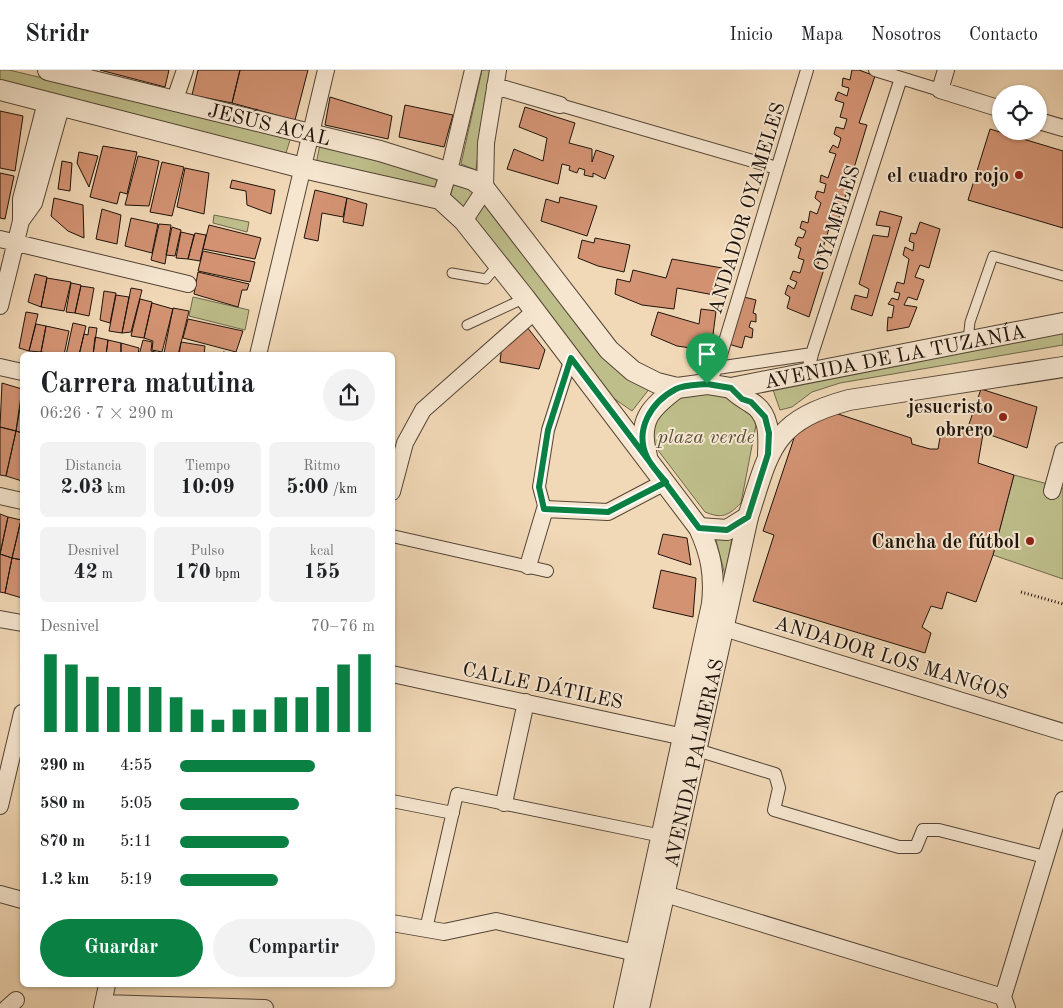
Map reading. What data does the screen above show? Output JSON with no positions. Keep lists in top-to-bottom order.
{
  "streets": {
    "street": [
      "JESÚS ACAL",
      "ANDADOR OYAMELES",
      "OYAMELES",
      "AVENIDA DE LA TUZANÍA",
      "ANDADOR LOS MANGOS",
      "CALLE DÁTILES",
      "AVENIDA PALMERAS"
    ]
  },
  "crossings": [
    ["JESÚS ACAL", "AVENIDA DE LA TUZANÍA"],
    ["ANDADOR OYAMELES", "AVENIDA DE LA TUZANÍA"],
    ["ANDADOR OYAMELES", "AVENIDA PALMERAS"],
    ["OYAMELES", "AVENIDA DE LA TUZANÍA"],
    ["AVENIDA DE LA TUZANÍA", "AVENIDA PALMERAS"],
    ["ANDADOR LOS MANGOS", "AVENIDA PALMERAS"],
    ["CALLE DÁTILES", "AVENIDA PALMERAS"]
  ],
  "parks": ["plaza verde"],
  "places": ["el cuadro rojo", "jesucristo obrero", "Cancha de fútbol"],
  "page": {
    "header": "Stridr",
    "nav": [
      "Inicio",
      "Mapa",
      "Nosotros",
      "Contacto"
    ],
    "heading": ["Carrera matutina", "06:26 · 7 × 290 m"],
    "stats": [
      ["Distancia", "2.03 km"],
      ["Tiempo", "10:09"],
      ["Ritmo", "5:00 /km"],
      ["Desnivel", "42 m"],
      ["Pulso", "170 bpm"],
      ["kcal", "155"]
    ],
    "chart": ["Desnivel", "70–76 m"],
    "list": [
      {
        "name": "290 m",
        "note": "4:55"
      },
      {
        "name": "580 m",
        "note": "5:05"
      },
      {
        "name": "870 m",
        "note": "5:11"
      },
      {
        "name": "1.2 km",
        "note": "5:19"
      }
    ],
    "buttons": ["Guardar", "Compartir"]
  }
}
